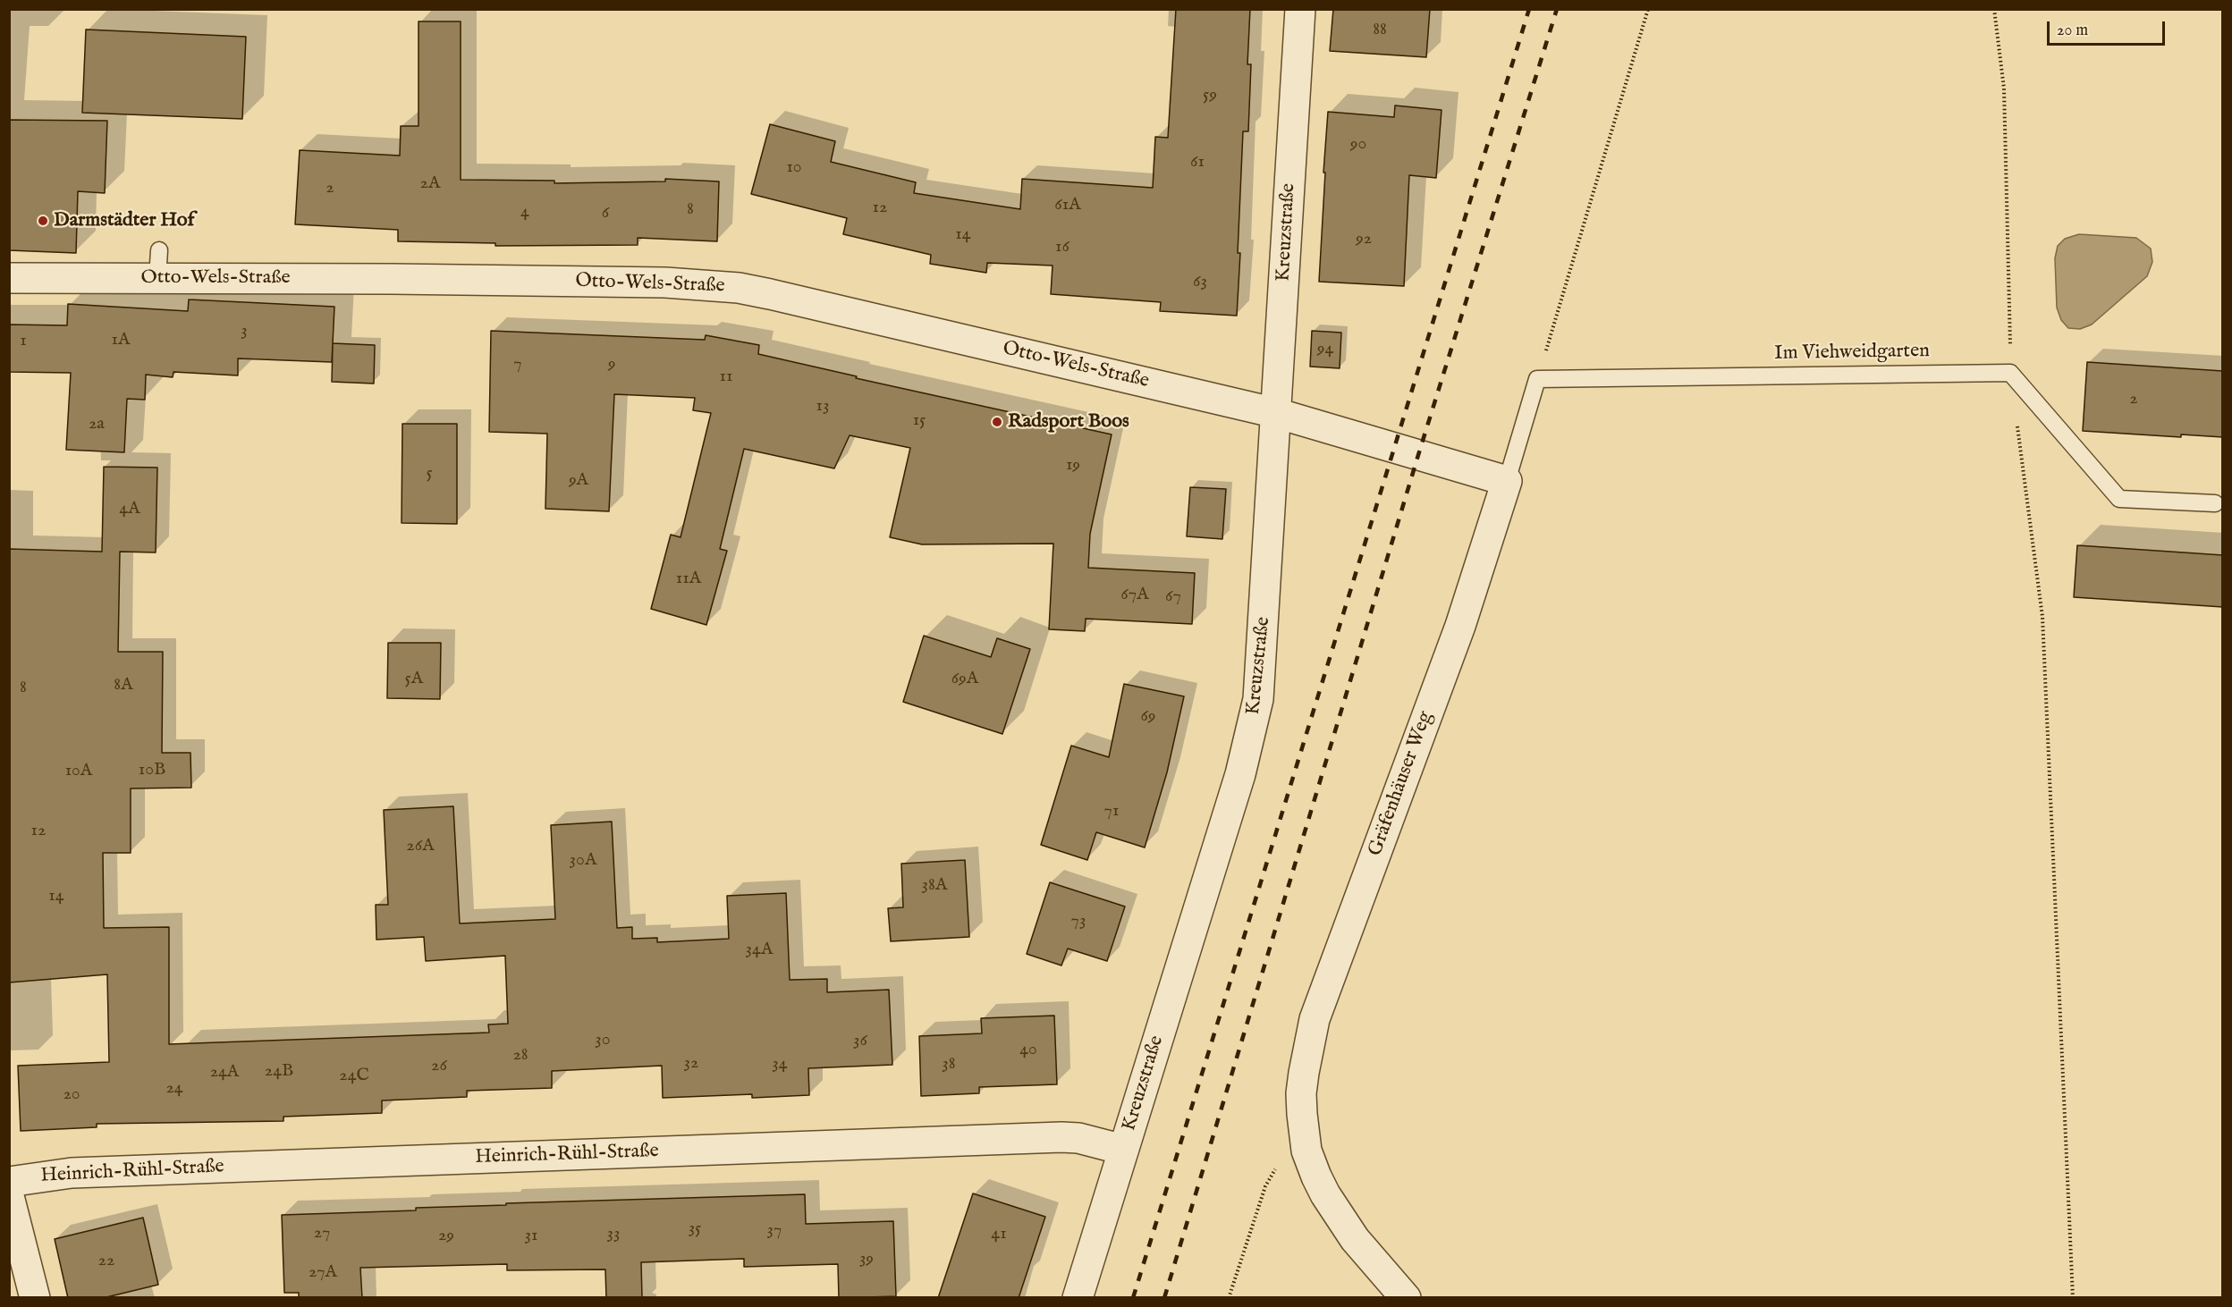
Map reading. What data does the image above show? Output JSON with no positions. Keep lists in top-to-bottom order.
{
  "streets": {
    "street": [
      "Kreuzstraße",
      "Otto-Wels-Straße",
      "Gräfenhäuser Weg",
      "Heinrich-Rühl-Straße"
    ],
    "lane": ["Im Viehweidgarten"]
  },
  "crossings": [
    ["Kreuzstraße", "Otto-Wels-Straße"],
    ["Kreuzstraße", "Heinrich-Rühl-Straße"]
  ],
  "places": ["Darmstädter Hof", "Radsport Boos"],
  "house_numbers": [
    "88",
    "59",
    "90",
    "61",
    "10",
    "2A",
    "2",
    "61A",
    "12",
    "8",
    "4",
    "6",
    "14",
    "92",
    "16",
    "63",
    "3",
    "1A",
    "1",
    "94",
    "7",
    "9",
    "11",
    "2",
    "13",
    "15",
    "2a",
    "19",
    "5",
    "9A",
    "4A",
    "11A",
    "67A",
    "67",
    "5A",
    "69A",
    "8A",
    "8",
    "69",
    "10B",
    "10A",
    "71",
    "12",
    "26A",
    "30A",
    "38A",
    "14",
    "73",
    "34A",
    "30",
    "36",
    "40",
    "28",
    "32",
    "34",
    "38",
    "26",
    "24B",
    "24A",
    "24C",
    "24",
    "20",
    "35",
    "37",
    "27",
    "33",
    "41",
    "29",
    "31",
    "39",
    "22",
    "27A"
  ],
  "scale_bar": "20 m"
}
